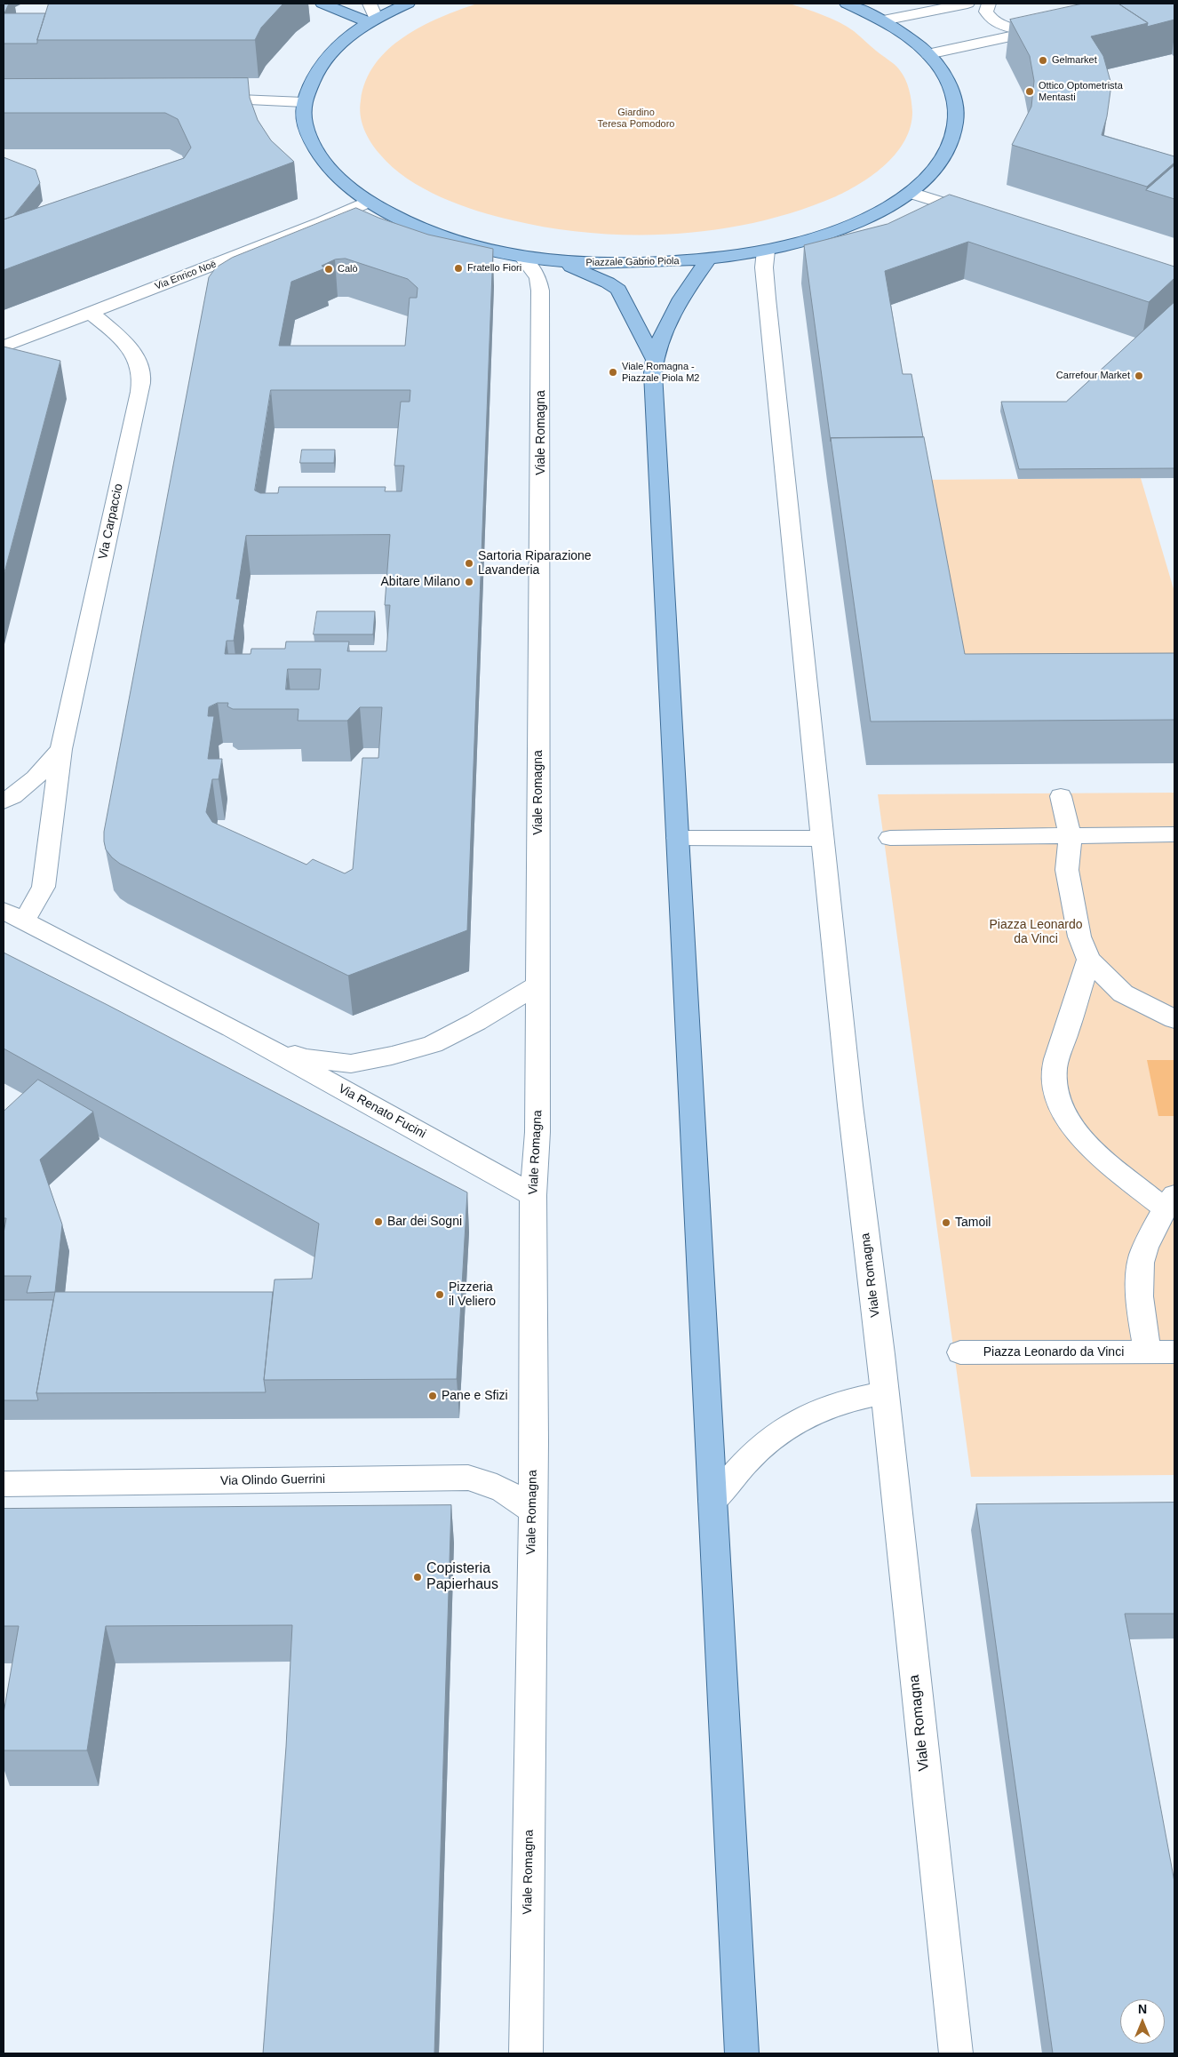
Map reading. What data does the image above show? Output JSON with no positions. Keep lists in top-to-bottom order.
{
  "streets": {
    "main road": ["Piazzale Gabrio Piola"],
    "street": [
      "Via Enrico Noë",
      "Viale Romagna",
      "Via Carpaccio",
      "Via Renato Fucini",
      "Piazza Leonardo da Vinci",
      "Via Olindo Guerrini"
    ]
  },
  "crossings": [
    ["Piazzale Gabrio Piola", "Via Enrico Noë"],
    ["Piazzale Gabrio Piola", "Viale Romagna"],
    ["Via Enrico Noë", "Via Carpaccio"],
    ["Viale Romagna", "Via Renato Fucini"],
    ["Viale Romagna", "Via Olindo Guerrini"],
    ["Via Carpaccio", "Via Renato Fucini"]
  ],
  "parks": ["Giardino Teresa Pomodoro", "Piazza Leonardo da Vinci"],
  "places": [
    "Gelmarket",
    "Ottico Optometrista Mentasti",
    "Fratello Fiori",
    "Calò",
    "Viale Romagna - Piazzale Piola M2",
    "Carrefour Market",
    "Sartoria Riparazione Lavanderia",
    "Abitare Milano",
    "Bar dei Sogni",
    "Tamoil",
    "Pizzeria il Veliero",
    "Pane e Sfizi",
    "Copisteria Papierhaus"
  ],
  "north": "top"
}
